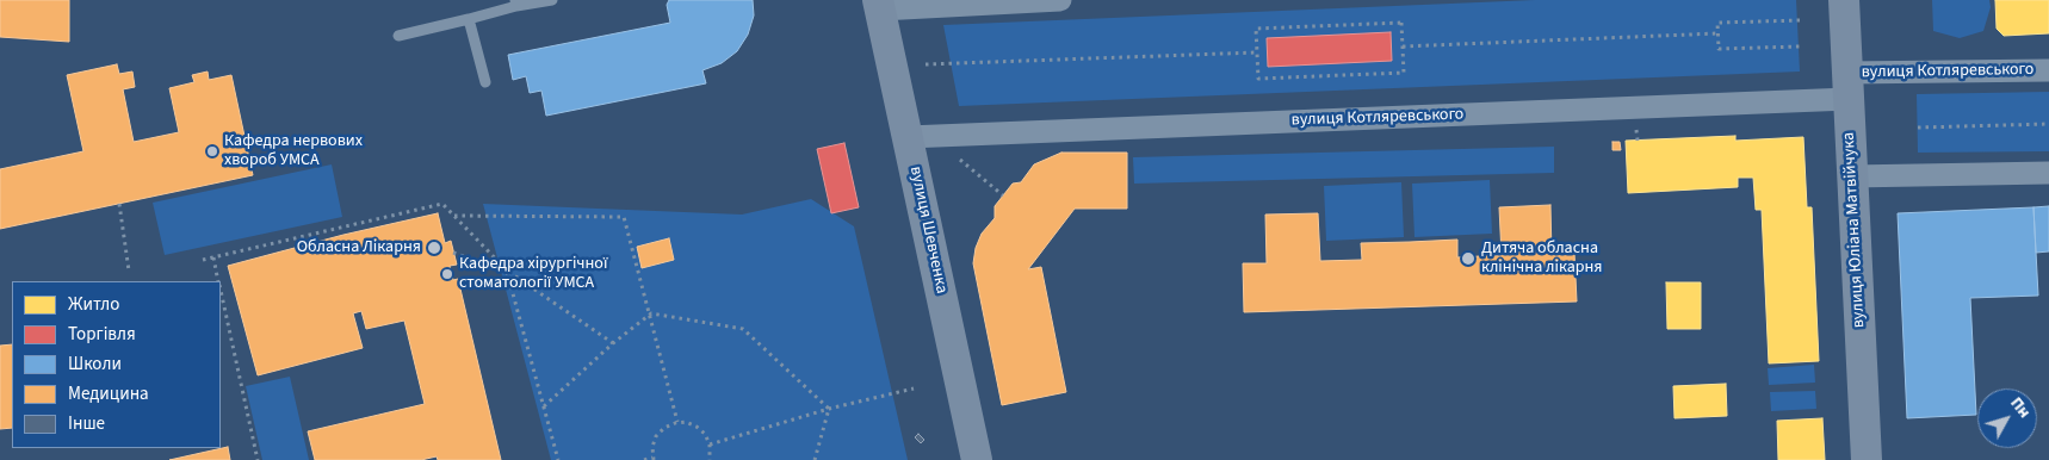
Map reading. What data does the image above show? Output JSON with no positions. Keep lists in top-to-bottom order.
{
  "streets": {
    "street": ["вулиця Котляревського", "вулиця Шевченка", "вулиця Юліана Матвійчука"]
  },
  "crossings": [
    ["вулиця Котляревського", "вулиця Шевченка"],
    ["вулиця Котляревського", "вулиця Юліана Матвійчука"]
  ],
  "places": [
    "Кафедра нервових хвороб УМСА",
    "Обласна Лікарня",
    "Дитяча обласна клінічна лікарня",
    "Кафедра хірургічної стоматології УМСА"
  ],
  "legend": [
    "Житло",
    "Торгівля",
    "Школи",
    "Медицина",
    "Інше"
  ],
  "north": "top right"
}
